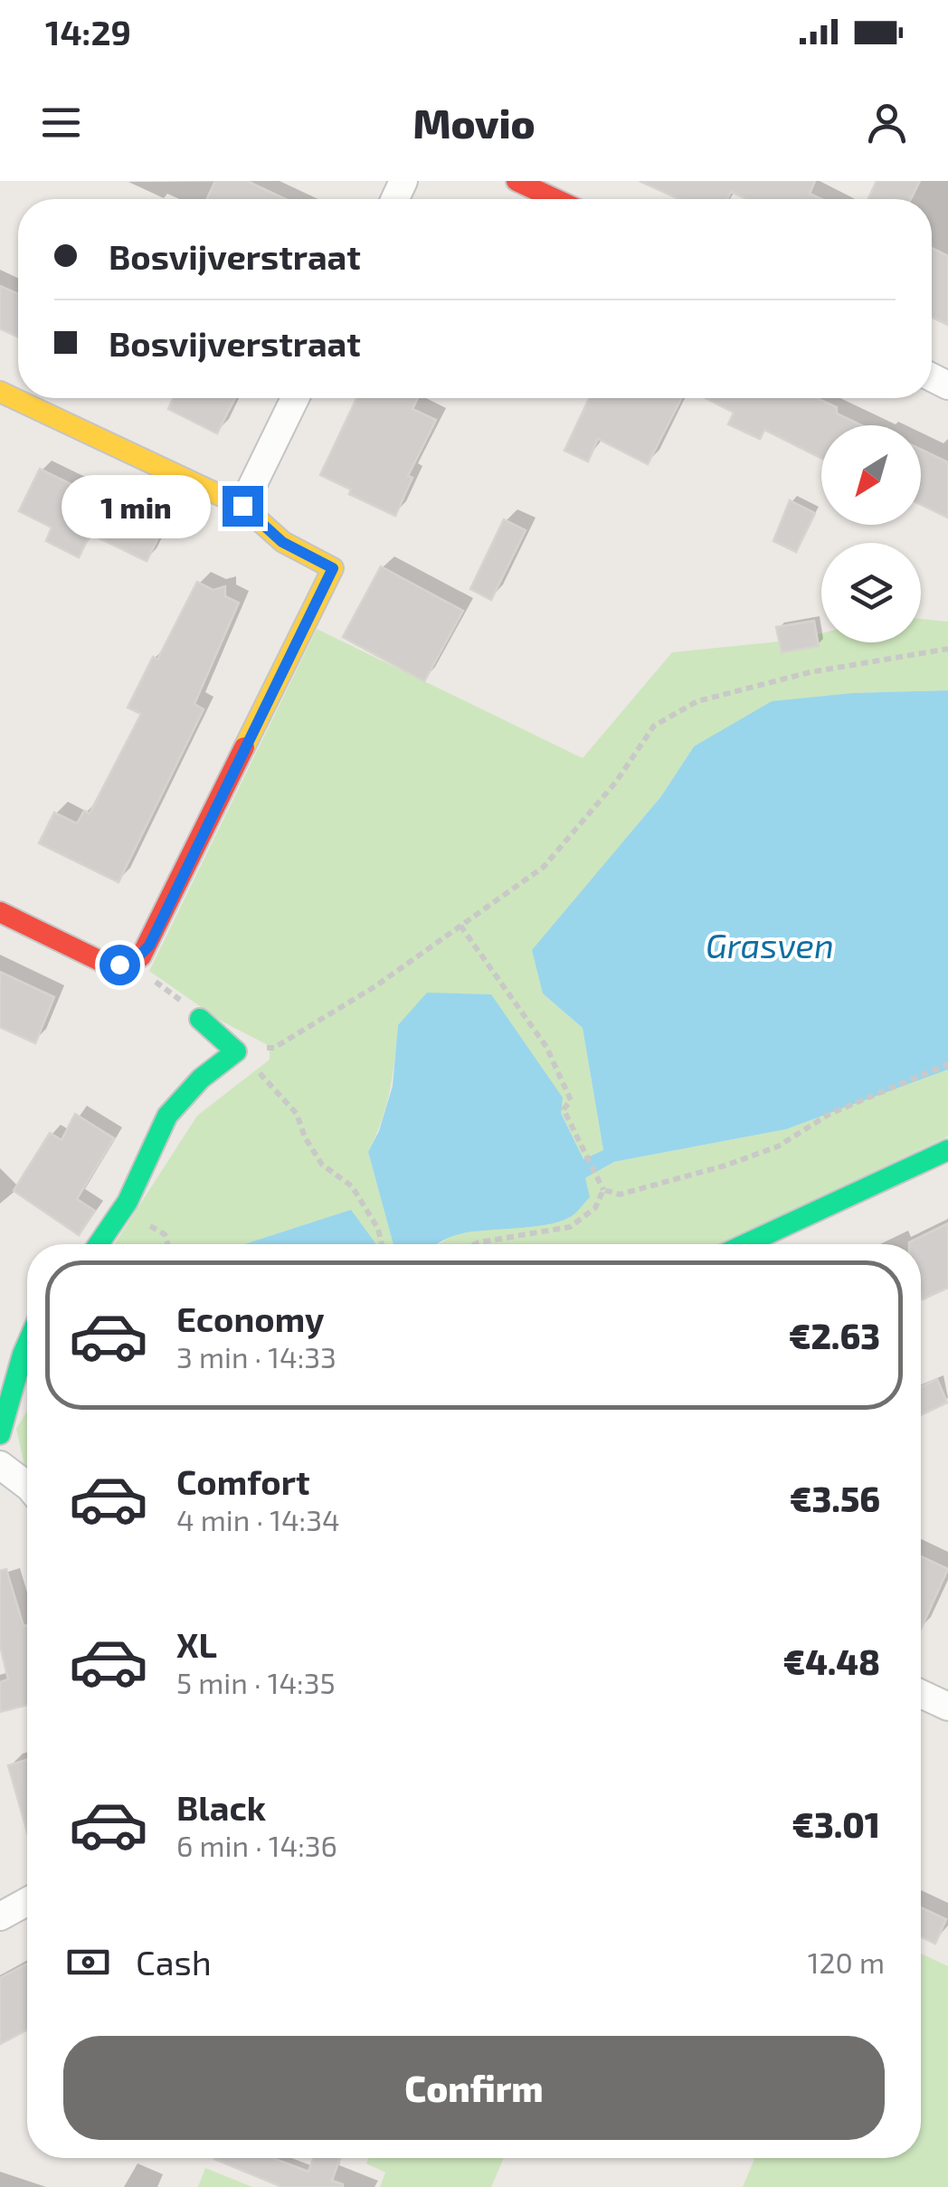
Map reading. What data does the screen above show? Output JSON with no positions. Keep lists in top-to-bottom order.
{
  "water": ["Grasven"],
  "north": "bottom left",
  "page": {
    "status": "14:29",
    "header": "Movio",
    "banner": ["Bosvijverstraat", "Bosvijverstraat"],
    "bubble": "1 min",
    "list": [
      {
        "name": "Economy",
        "note": "3 min · 14:33",
        "value": "€2.63"
      },
      {
        "name": "Comfort",
        "note": "4 min · 14:34",
        "value": "€3.56"
      },
      {
        "name": "XL",
        "note": "5 min · 14:35",
        "value": "€4.48"
      },
      {
        "name": "Black",
        "note": "6 min · 14:36",
        "value": "€3.01"
      }
    ],
    "pay": ["Cash", "120 m"],
    "buttons": "Confirm"
  }
}
